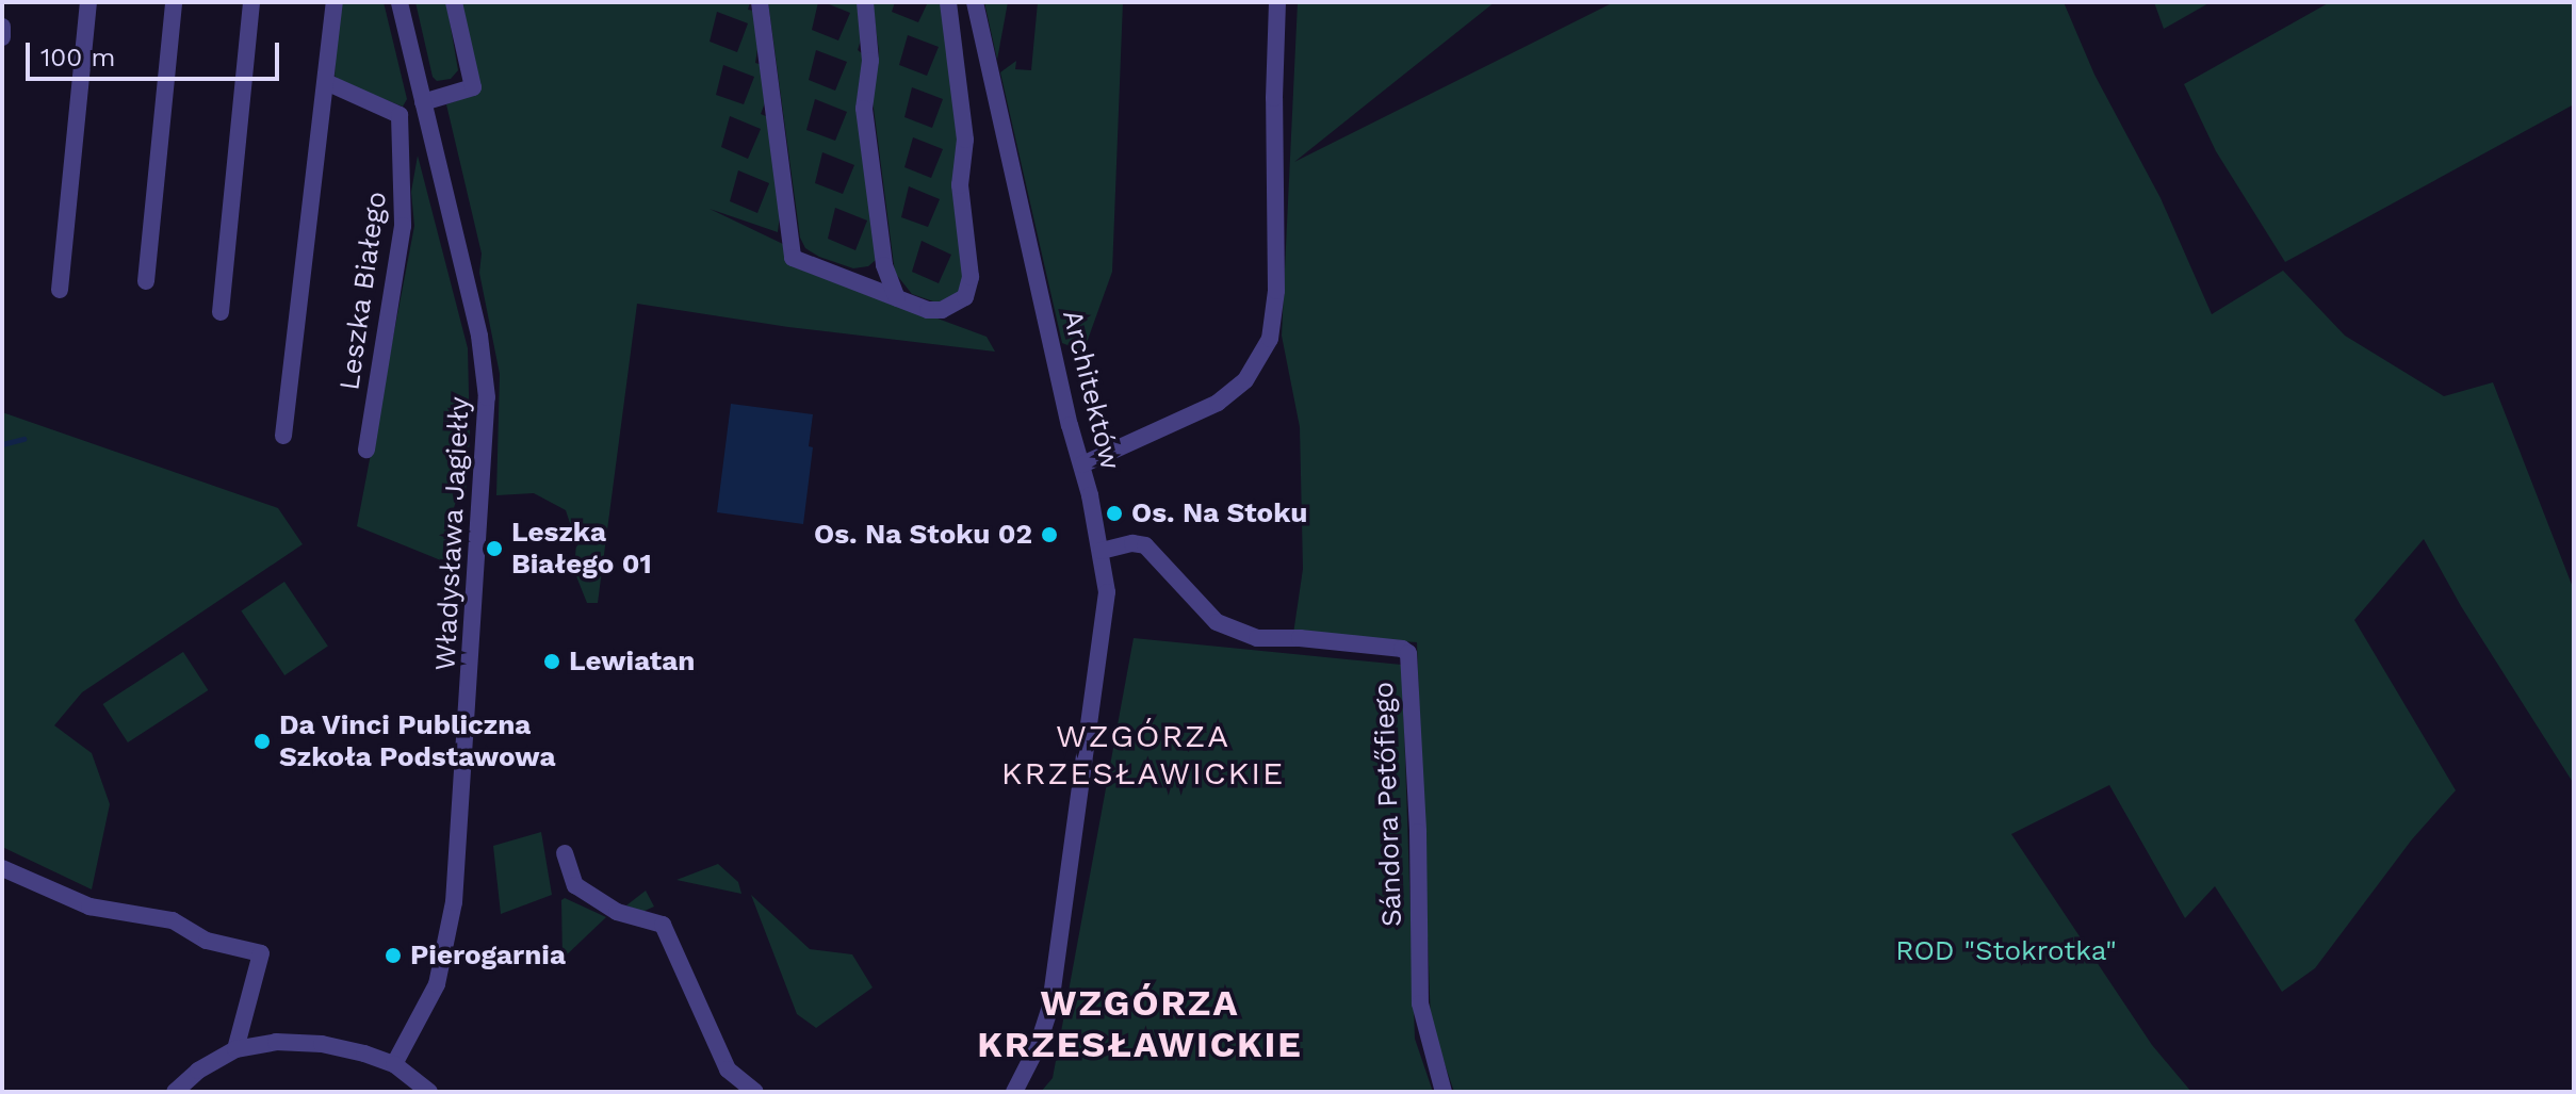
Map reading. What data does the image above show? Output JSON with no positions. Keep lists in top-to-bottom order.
{
  "streets": {
    "street": [
      "Leszka Białego",
      "Architektów",
      "Władysława Jagiełły",
      "Sándora Petőfiego"
    ]
  },
  "crossings": [
    ["Architektów", "Sándora Petőfiego"]
  ],
  "districts": ["WZGÓRZA KRZESŁAWICKIE", "WZGÓRZA KRZESŁAWICKIE"],
  "parks": ["ROD \"Stokrotka\""],
  "places": [
    "Os. Na Stoku",
    "Os. Na Stoku 02",
    "Leszka Białego 01",
    "Lewiatan",
    "Da Vinci Publiczna Szkoła Podstawowa",
    "Pierogarnia"
  ],
  "scale_bar": "100 m"
}
